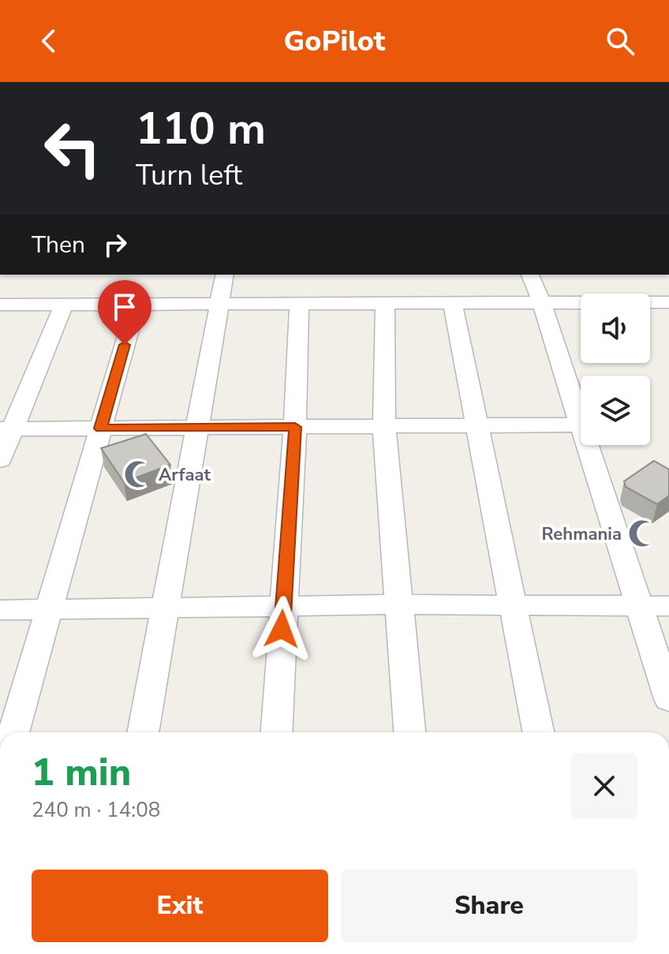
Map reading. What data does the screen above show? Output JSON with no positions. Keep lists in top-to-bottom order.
{
  "places": {
    "mosque": ["Arfaat", "Rehmania"]
  },
  "page": {
    "header": "GoPilot",
    "turn": ["110 m", "Turn left"],
    "then": "Then",
    "heading": ["1 min", "240 m · 14:08"],
    "buttons": ["Exit", "Share"]
  }
}
